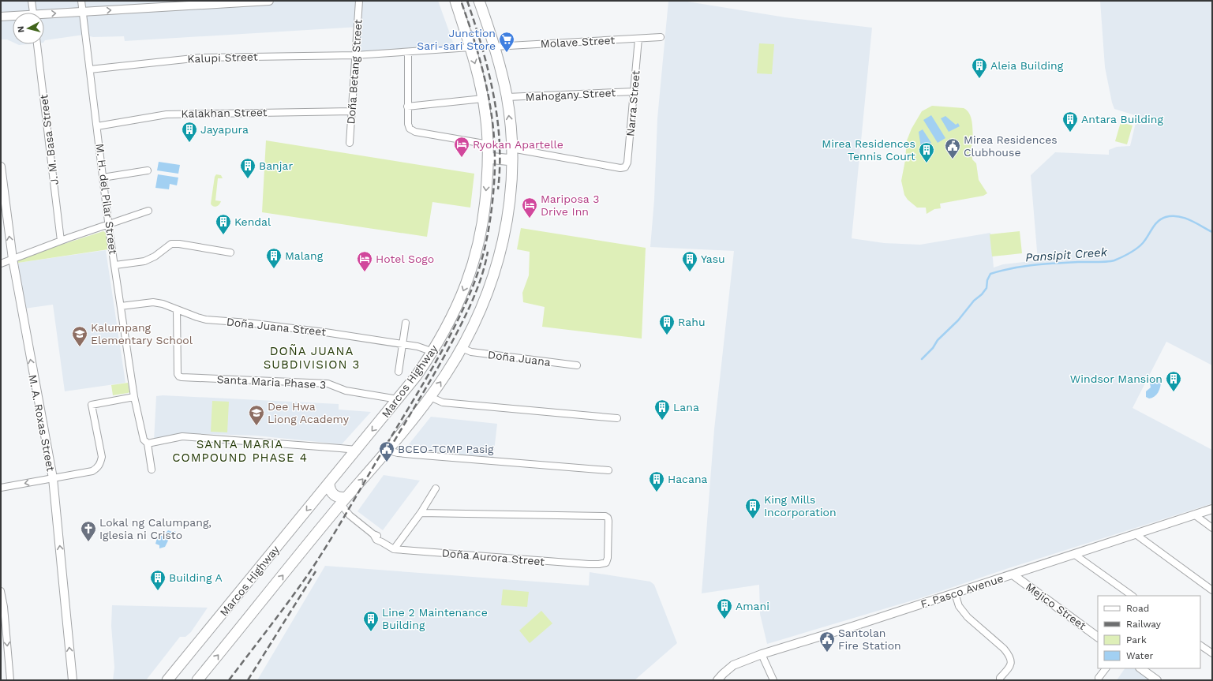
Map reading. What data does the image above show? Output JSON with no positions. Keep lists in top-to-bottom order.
{
  "streets": {
    "main road": ["Marcos Highway"],
    "street": [
      "Molave Street",
      "Kalupi Street",
      "Doña Betang Street",
      "Mahogany Street",
      "Narra Street",
      "Kalakhan Street",
      "J. M. Basa Street",
      "M. H. del Pilar Street",
      "Doña Juana Street",
      "Doña Juana",
      "Santa Maria Phase 3",
      "M. A. Roxas Street",
      "Doña Aurora Street",
      "F. Pasco Avenue",
      "Mejico Street"
    ]
  },
  "crossings": [
    ["Molave Street", "Narra Street"],
    ["Molave Street", "Marcos Highway"],
    ["Kalupi Street", "Doña Betang Street"],
    ["Kalupi Street", "M. H. del Pilar Street"],
    ["Doña Betang Street", "Kalakhan Street"],
    ["Mahogany Street", "Narra Street"],
    ["Mahogany Street", "Marcos Highway"],
    ["Narra Street", "Marcos Highway"],
    ["Kalakhan Street", "M. H. del Pilar Street"],
    ["M. H. del Pilar Street", "Doña Juana Street"],
    ["Doña Juana Street", "Marcos Highway"],
    ["Doña Juana Street", "Santa Maria Phase 3"],
    ["Doña Juana", "Marcos Highway"],
    ["Marcos Highway", "Santa Maria Phase 3"],
    ["Marcos Highway", "Doña Aurora Street"],
    ["F. Pasco Avenue", "Mejico Street"]
  ],
  "one_way": ["M. A. Roxas Street"],
  "districts": ["DOÑA JUANA SUBDIVISION 3", "SANTA MARIA COMPOUND PHASE 4"],
  "water": ["Pansipit Creek"],
  "places": {
    "supermarket": ["Junction Sari-sari Store"],
    "building": [
      "Aleia Building",
      "Antara Building",
      "Jayapura",
      "Mirea Residences Tennis Court",
      "Banjar",
      "Kendal",
      "Malang",
      "Yasu",
      "Rahu",
      "Windsor Mansion",
      "Lana",
      "Hacana",
      "King Mills Incorporation",
      "Building A",
      "Amani",
      "Line 2 Maintenance Building"
    ],
    "hotel": ["Ryokan Apartelle", "Mariposa 3 Drive Inn", "Hotel Sogo"],
    "public building": ["Mirea Residences Clubhouse", "BCEO-TCMP Pasig", "Santolan Fire Station"],
    "school or university": ["Kalumpang Elementary School", "Dee Hwa Liong Academy"],
    "church": ["Lokal ng Calumpang, Iglesia ni Cristo"]
  },
  "legend": [
    "Road",
    "Railway",
    "Park",
    "Water"
  ],
  "north": "left"
}
